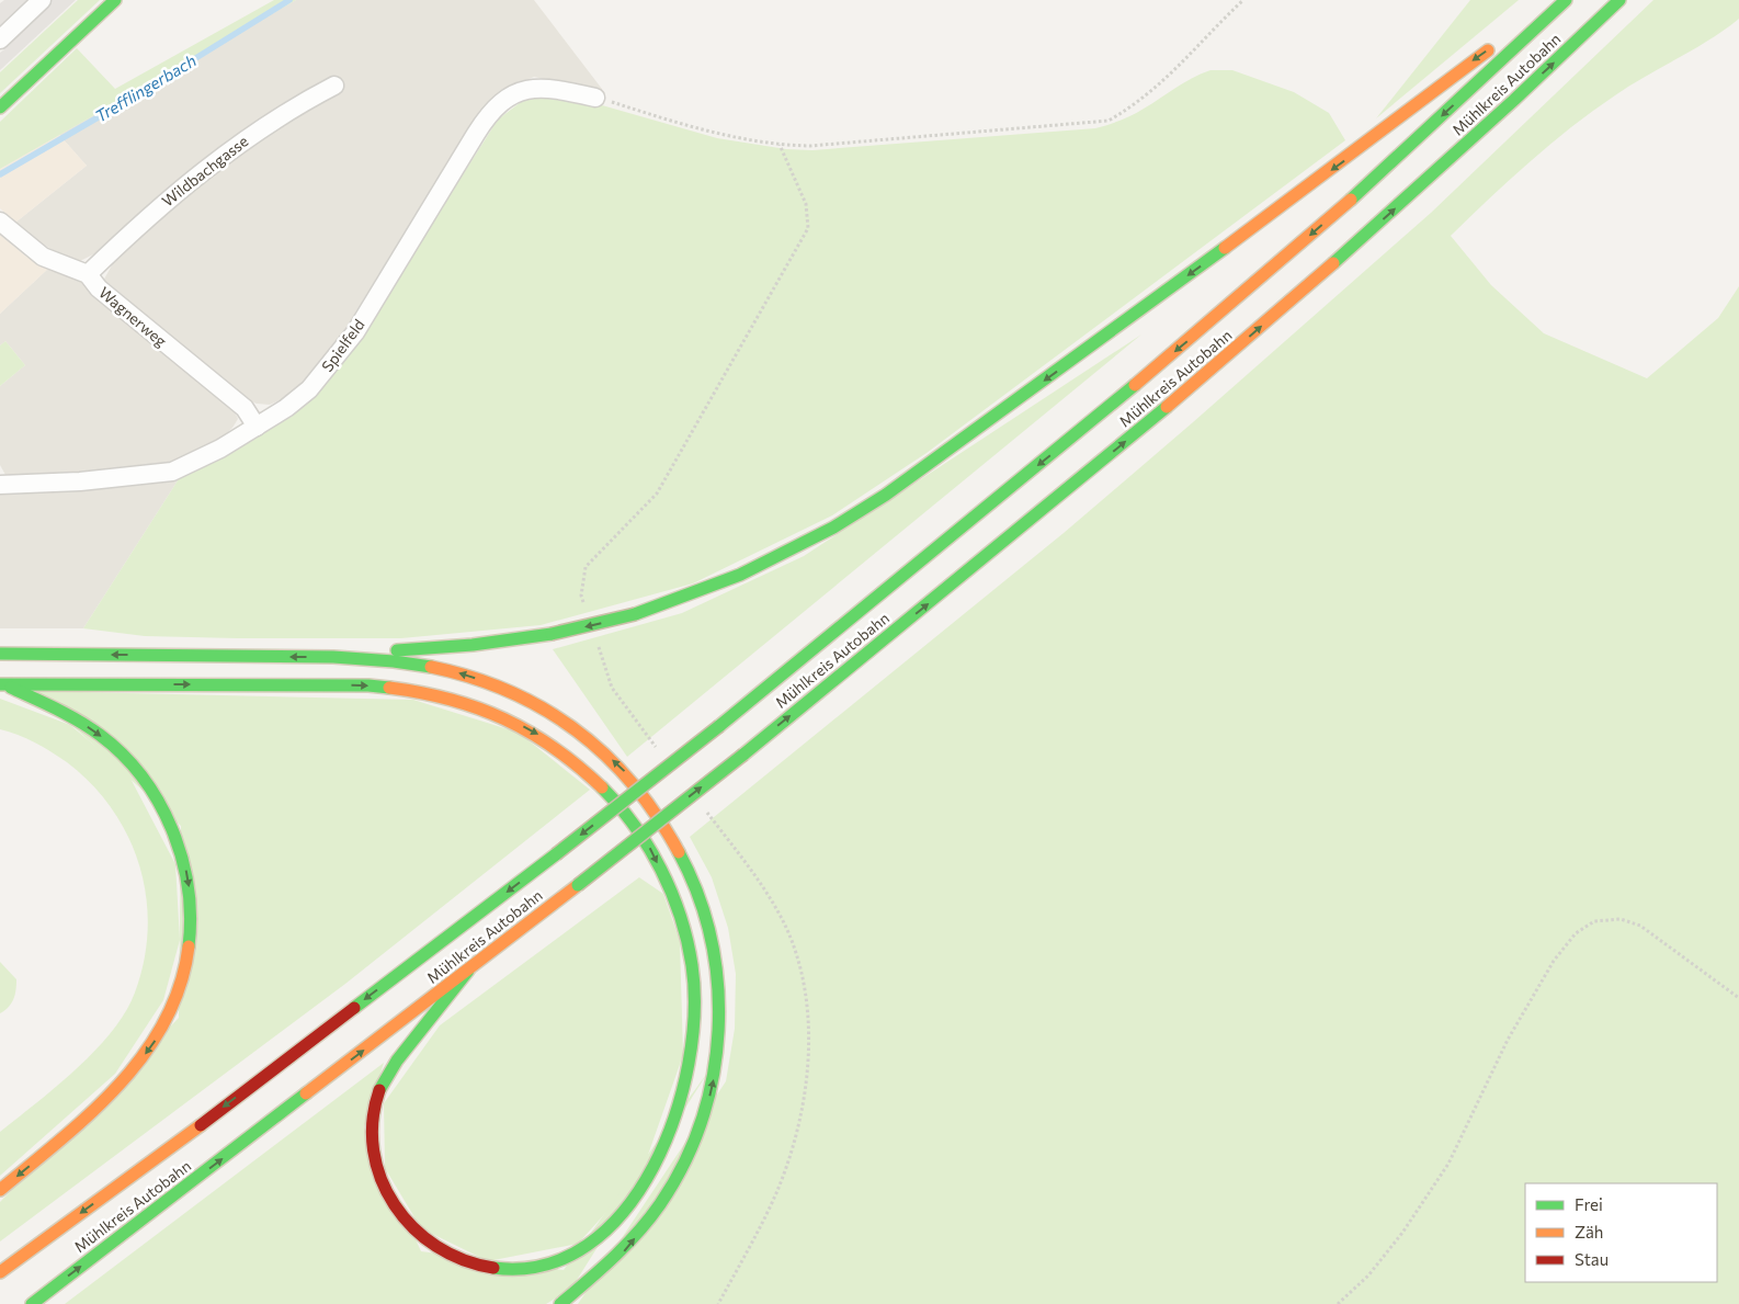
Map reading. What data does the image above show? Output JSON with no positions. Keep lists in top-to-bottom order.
{
  "streets": {
    "main road": ["Mühlkreis Autobahn"],
    "street": ["Wildbachgasse", "Wagnerweg", "Spielfeld"]
  },
  "crossings": [
    ["Wildbachgasse", "Wagnerweg"],
    ["Wagnerweg", "Spielfeld"]
  ],
  "water": ["Trefflingerbach"],
  "legend": ["Frei", "Zäh", "Stau"]
}
